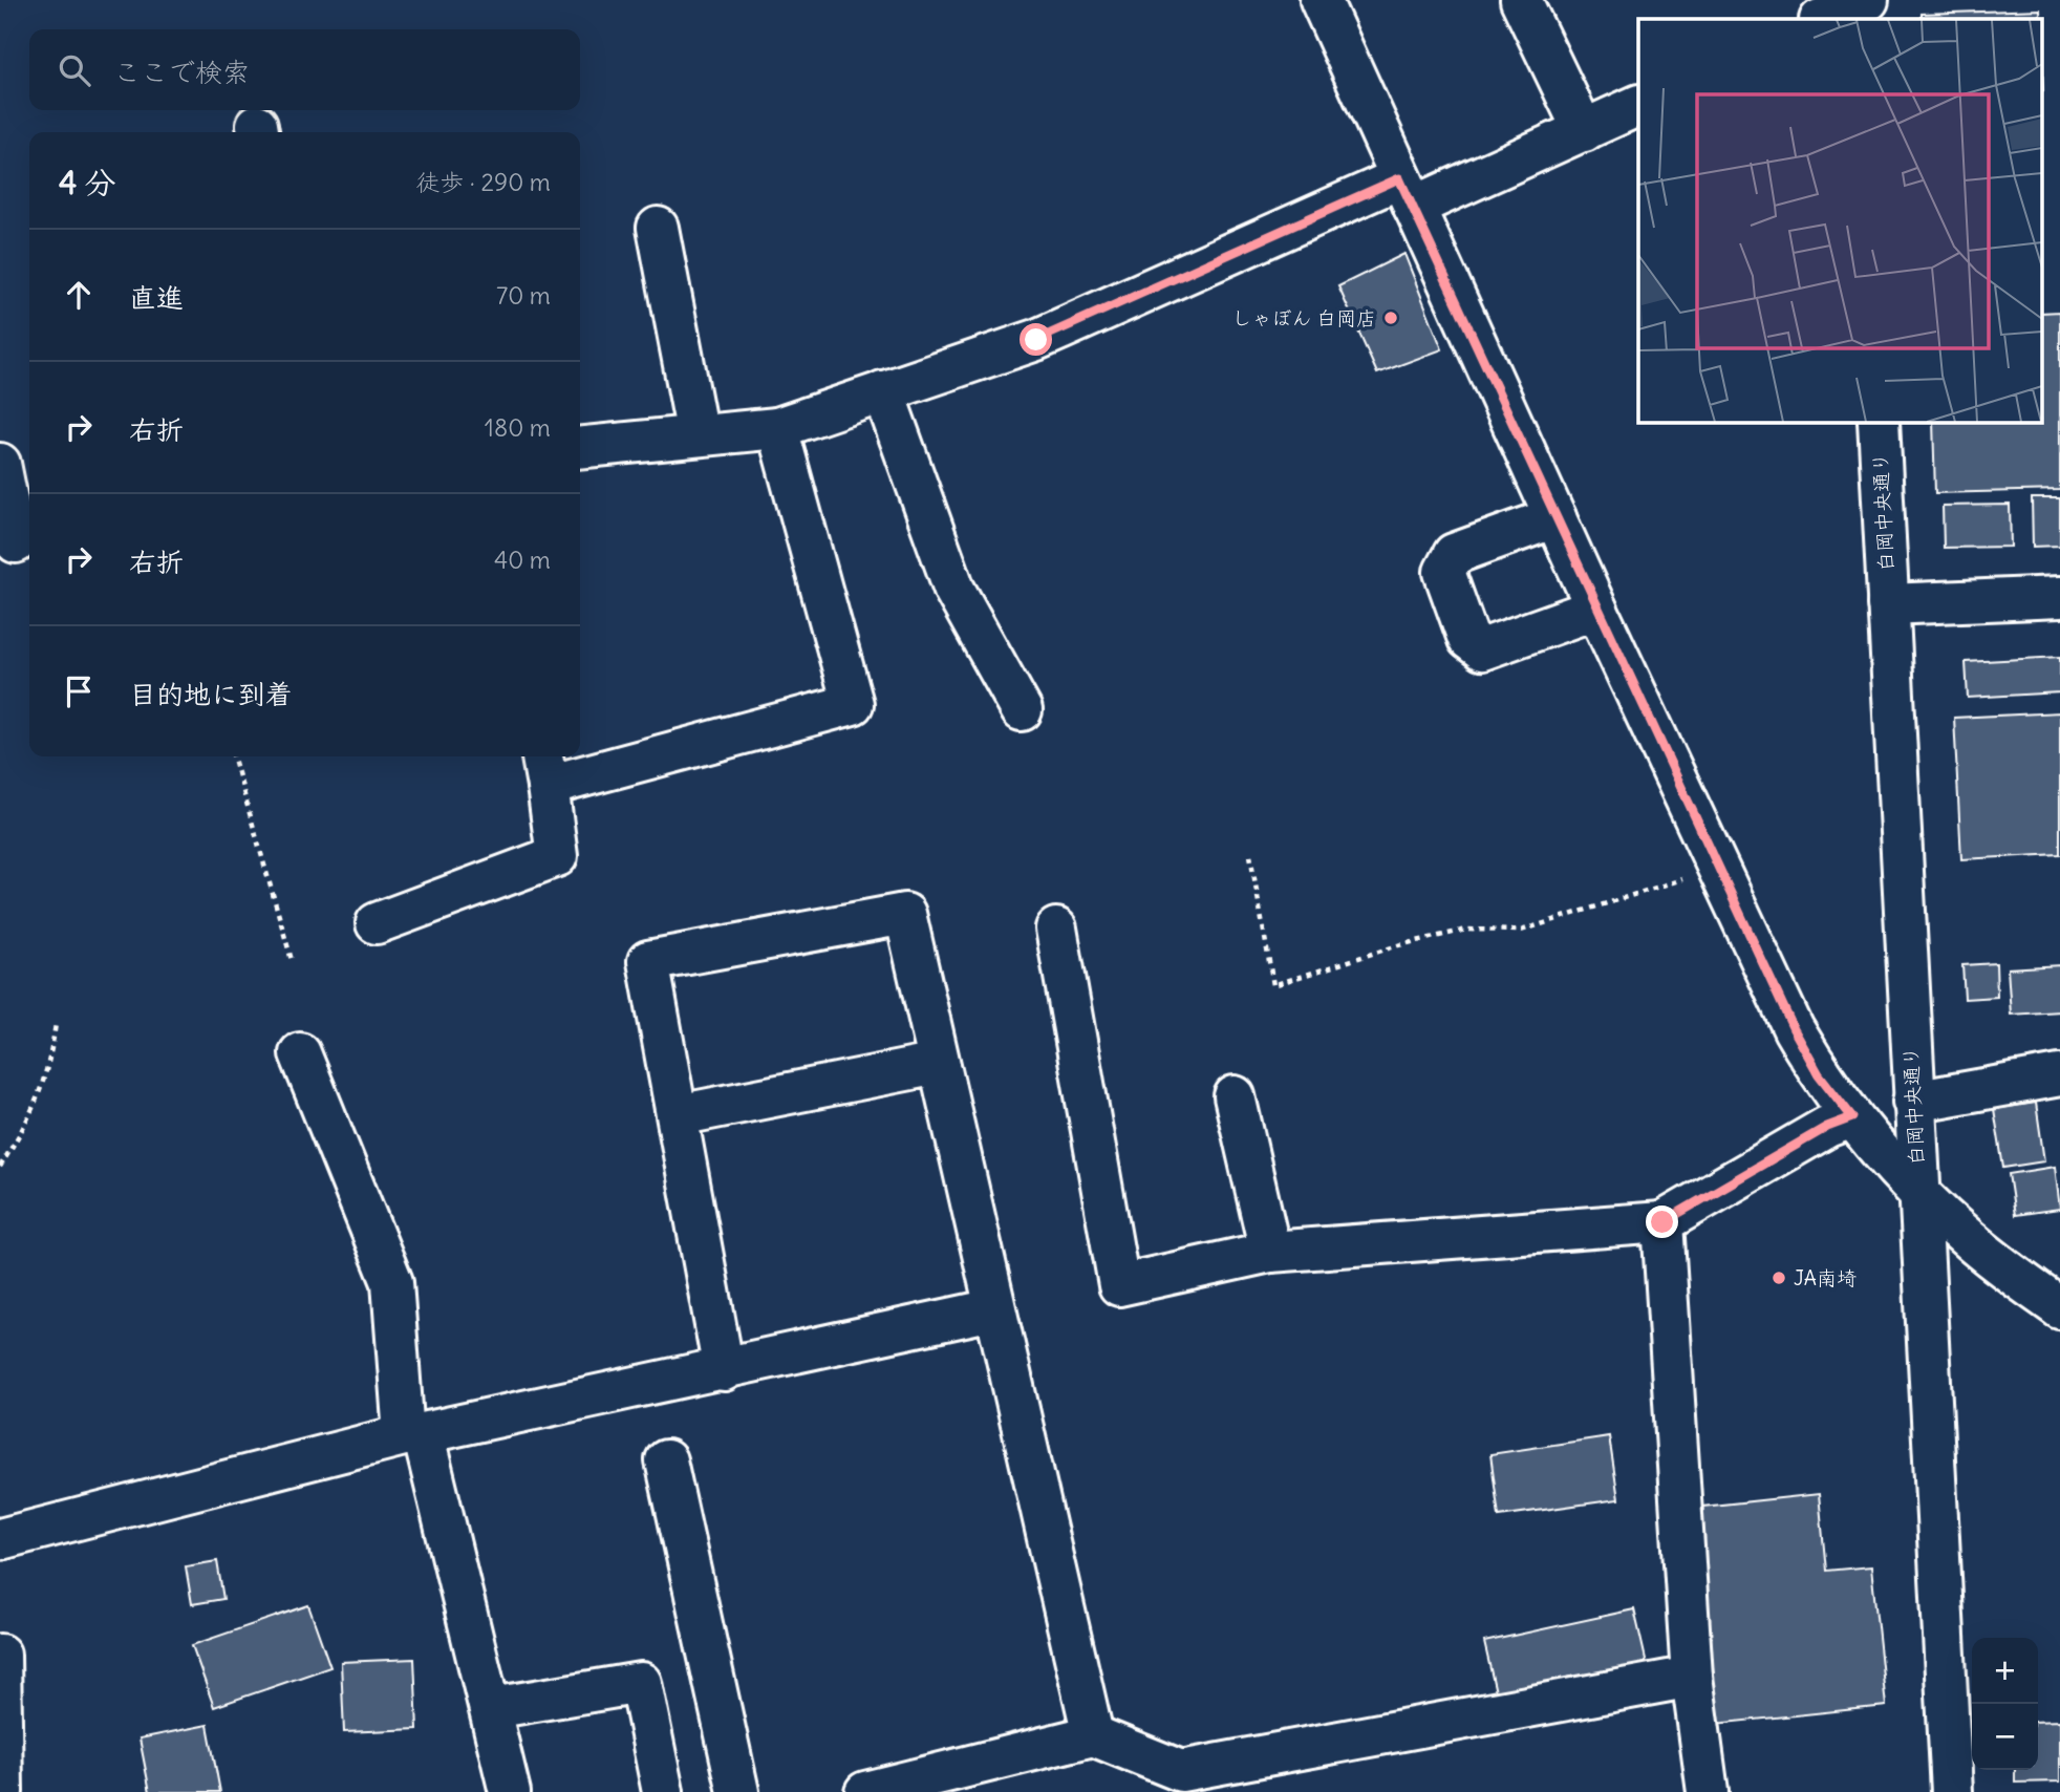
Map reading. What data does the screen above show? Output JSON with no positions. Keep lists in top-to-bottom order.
{
  "streets": {
    "street": ["白岡中央通り"]
  },
  "places": ["しゃぼん 白岡店", "JA南埼"],
  "page": {
    "search": "ここで検索",
    "heading": ["4 分", "徒歩 · 290 m"],
    "list": [
      ["直進", "70 m"],
      ["右折", "180 m"],
      ["右折", "40 m"],
      "目的地に到着"
    ],
    "map_buttons": ["+", "−"]
  }
}
